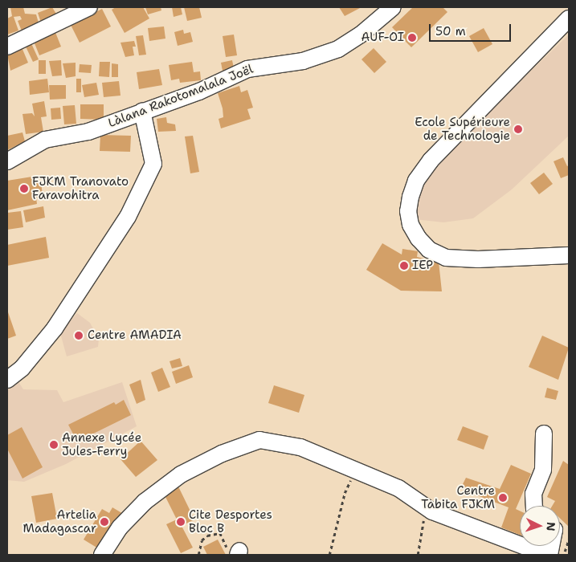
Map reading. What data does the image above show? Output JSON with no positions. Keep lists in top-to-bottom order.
{
  "streets": {
    "street": ["Làlana Rakotomalala Joël"]
  },
  "places": [
    "AUF-OI",
    "Ecole Supérieure de Technologie",
    "FJKM Tranovato Faravohitra",
    "IEP",
    "Centre AMADIA",
    "Annexe Lycée Jules-Ferry",
    "Centre Tabita FJKM",
    "Artelia Madagascar",
    "Cite Desportes Bloc B"
  ],
  "scale_bar": "50 m",
  "north": "right"
}
